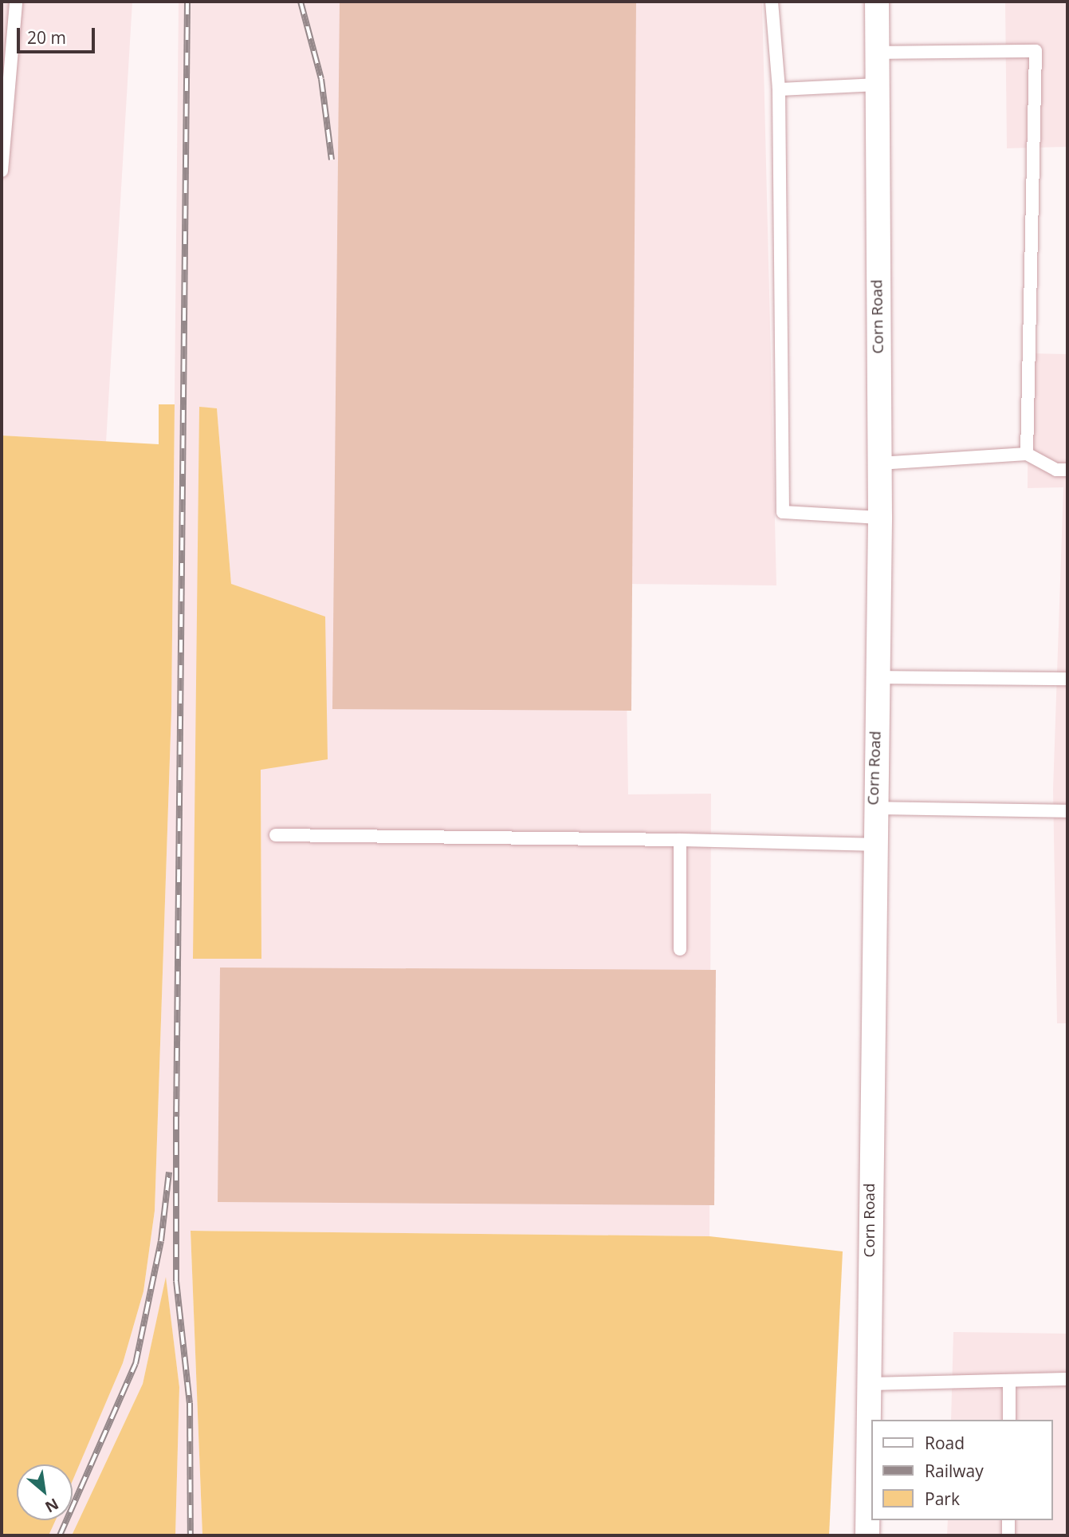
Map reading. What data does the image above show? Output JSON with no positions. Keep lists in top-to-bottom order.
{
  "streets": {
    "street": ["Corn Road"]
  },
  "legend": ["Road", "Railway", "Park"],
  "scale_bar": "20 m",
  "north": "bottom right"
}
